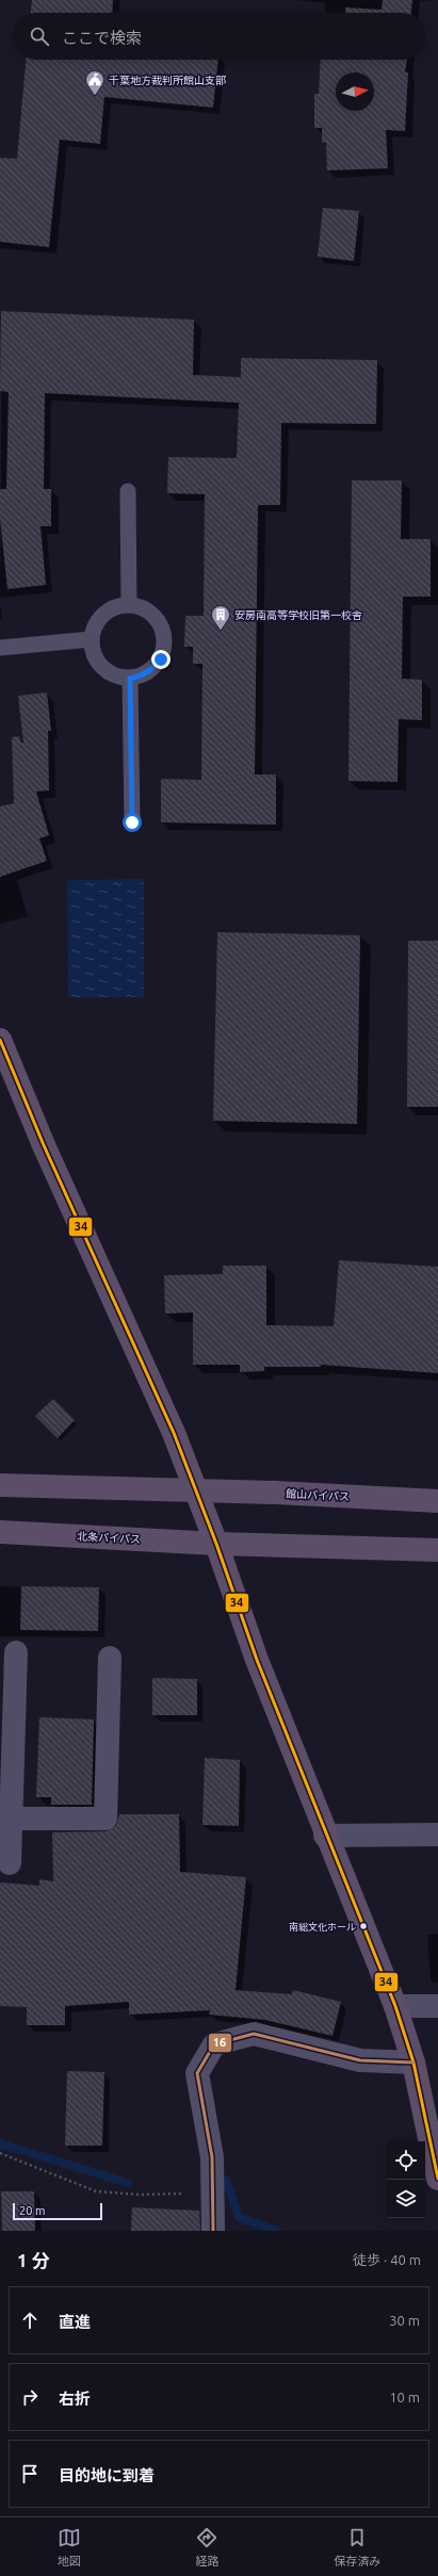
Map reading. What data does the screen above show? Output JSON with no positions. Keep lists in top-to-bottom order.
{
  "streets": {
    "highway": ["館山バイパス", "北条バイパス"]
  },
  "places": {
    "public building": ["千葉地方裁判所館山支部"],
    "building": ["安房南高等学校旧第一校舎"],
    "other": ["南総文化ホール"]
  },
  "lines": ["transit line 34", "transit line 16"],
  "scale_bar": "20 m",
  "north": "right",
  "page": {
    "search": "ここで検索",
    "scale": "20 m",
    "heading": ["1 分", "徒歩 · 40 m"],
    "list": [
      ["直進", "30 m"],
      ["右折", "10 m"],
      "目的地に到着"
    ],
    "nav": ["地図", "経路", "保存済み"]
  }
}
